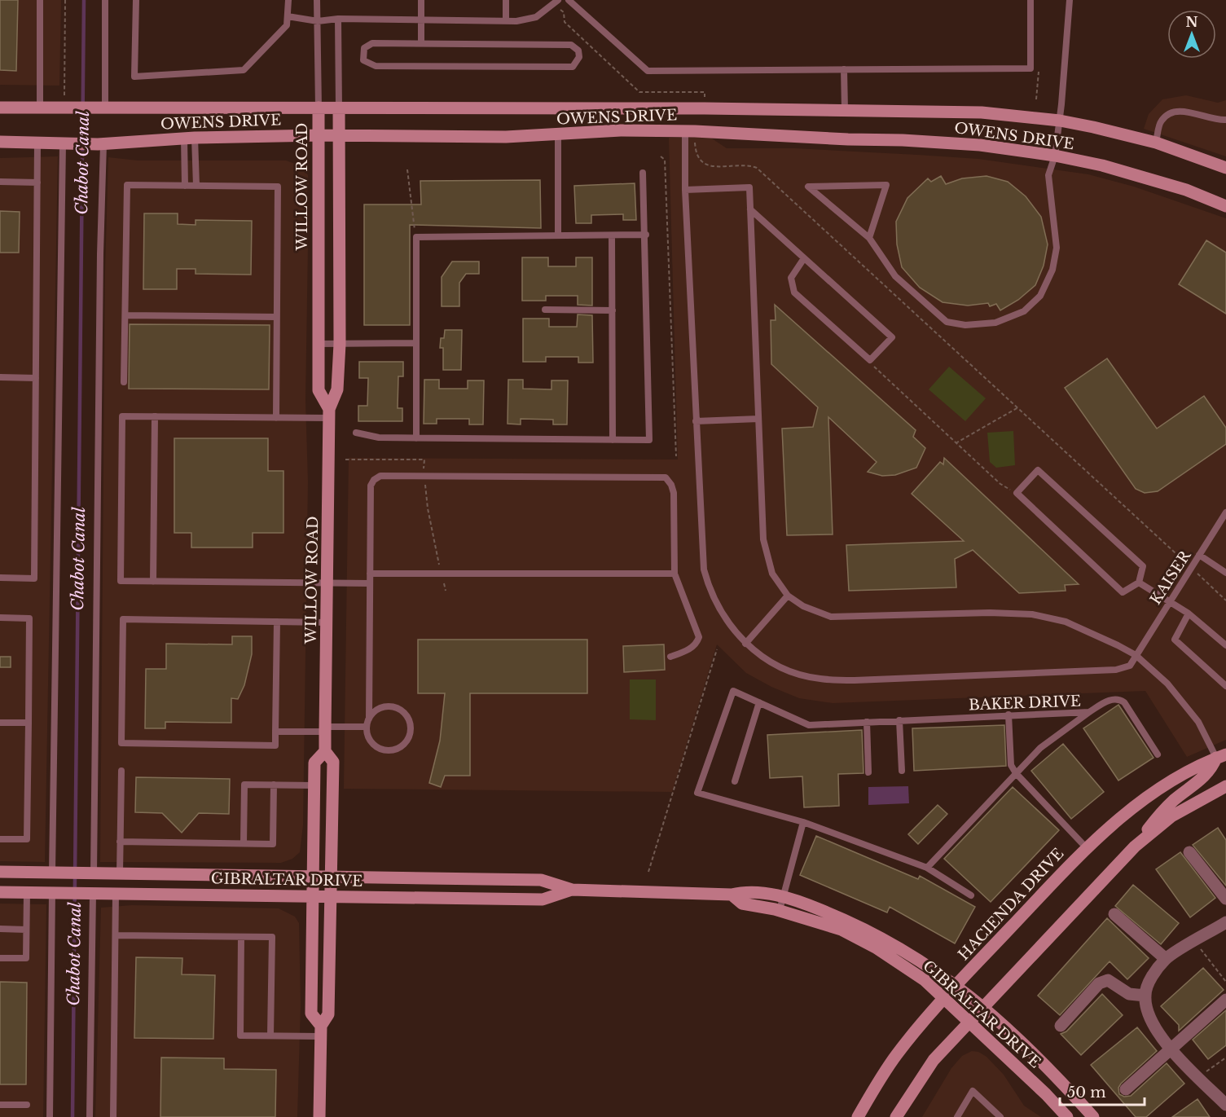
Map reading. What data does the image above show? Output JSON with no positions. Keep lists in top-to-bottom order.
{
  "streets": {
    "street": [
      "OWENS DRIVE",
      "WILLOW ROAD",
      "GIBRALTAR DRIVE",
      "HACIENDA DRIVE"
    ],
    "lane": ["KAISER", "BAKER DRIVE"]
  },
  "crossings": [
    ["OWENS DRIVE", "WILLOW ROAD"],
    ["OWENS DRIVE", "KAISER"],
    ["WILLOW ROAD", "GIBRALTAR DRIVE"],
    ["GIBRALTAR DRIVE", "HACIENDA DRIVE"]
  ],
  "water": ["Chabot Canal"],
  "scale_bar": "50 m",
  "north": "top"
}
